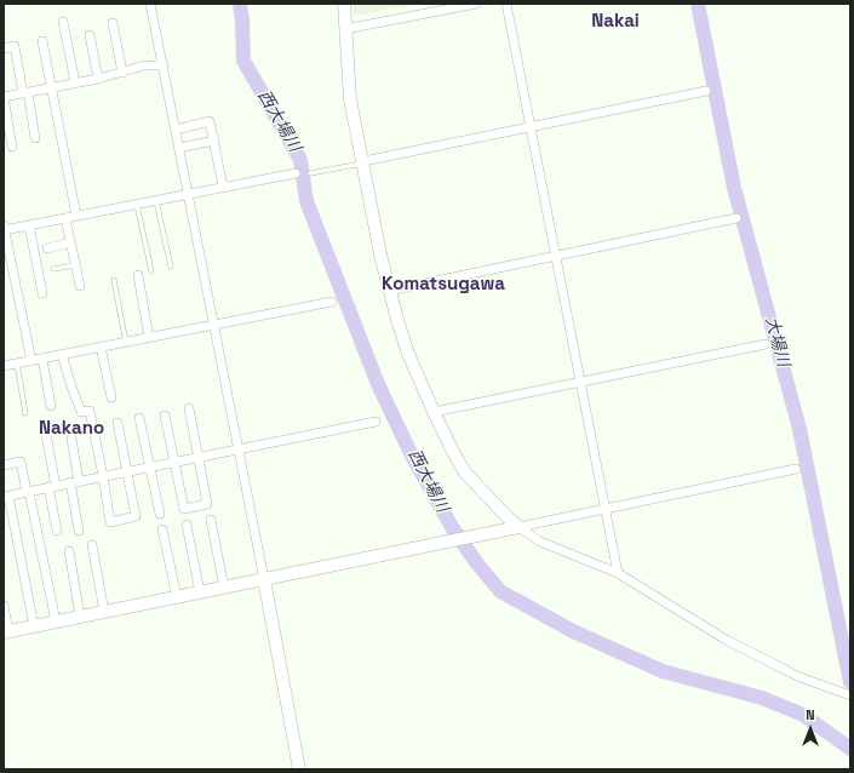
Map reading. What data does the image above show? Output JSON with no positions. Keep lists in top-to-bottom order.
{
  "districts": ["Nakai", "Komatsugawa", "Nakano"],
  "water": ["西大場川", "大場川"],
  "north": "top"
}
